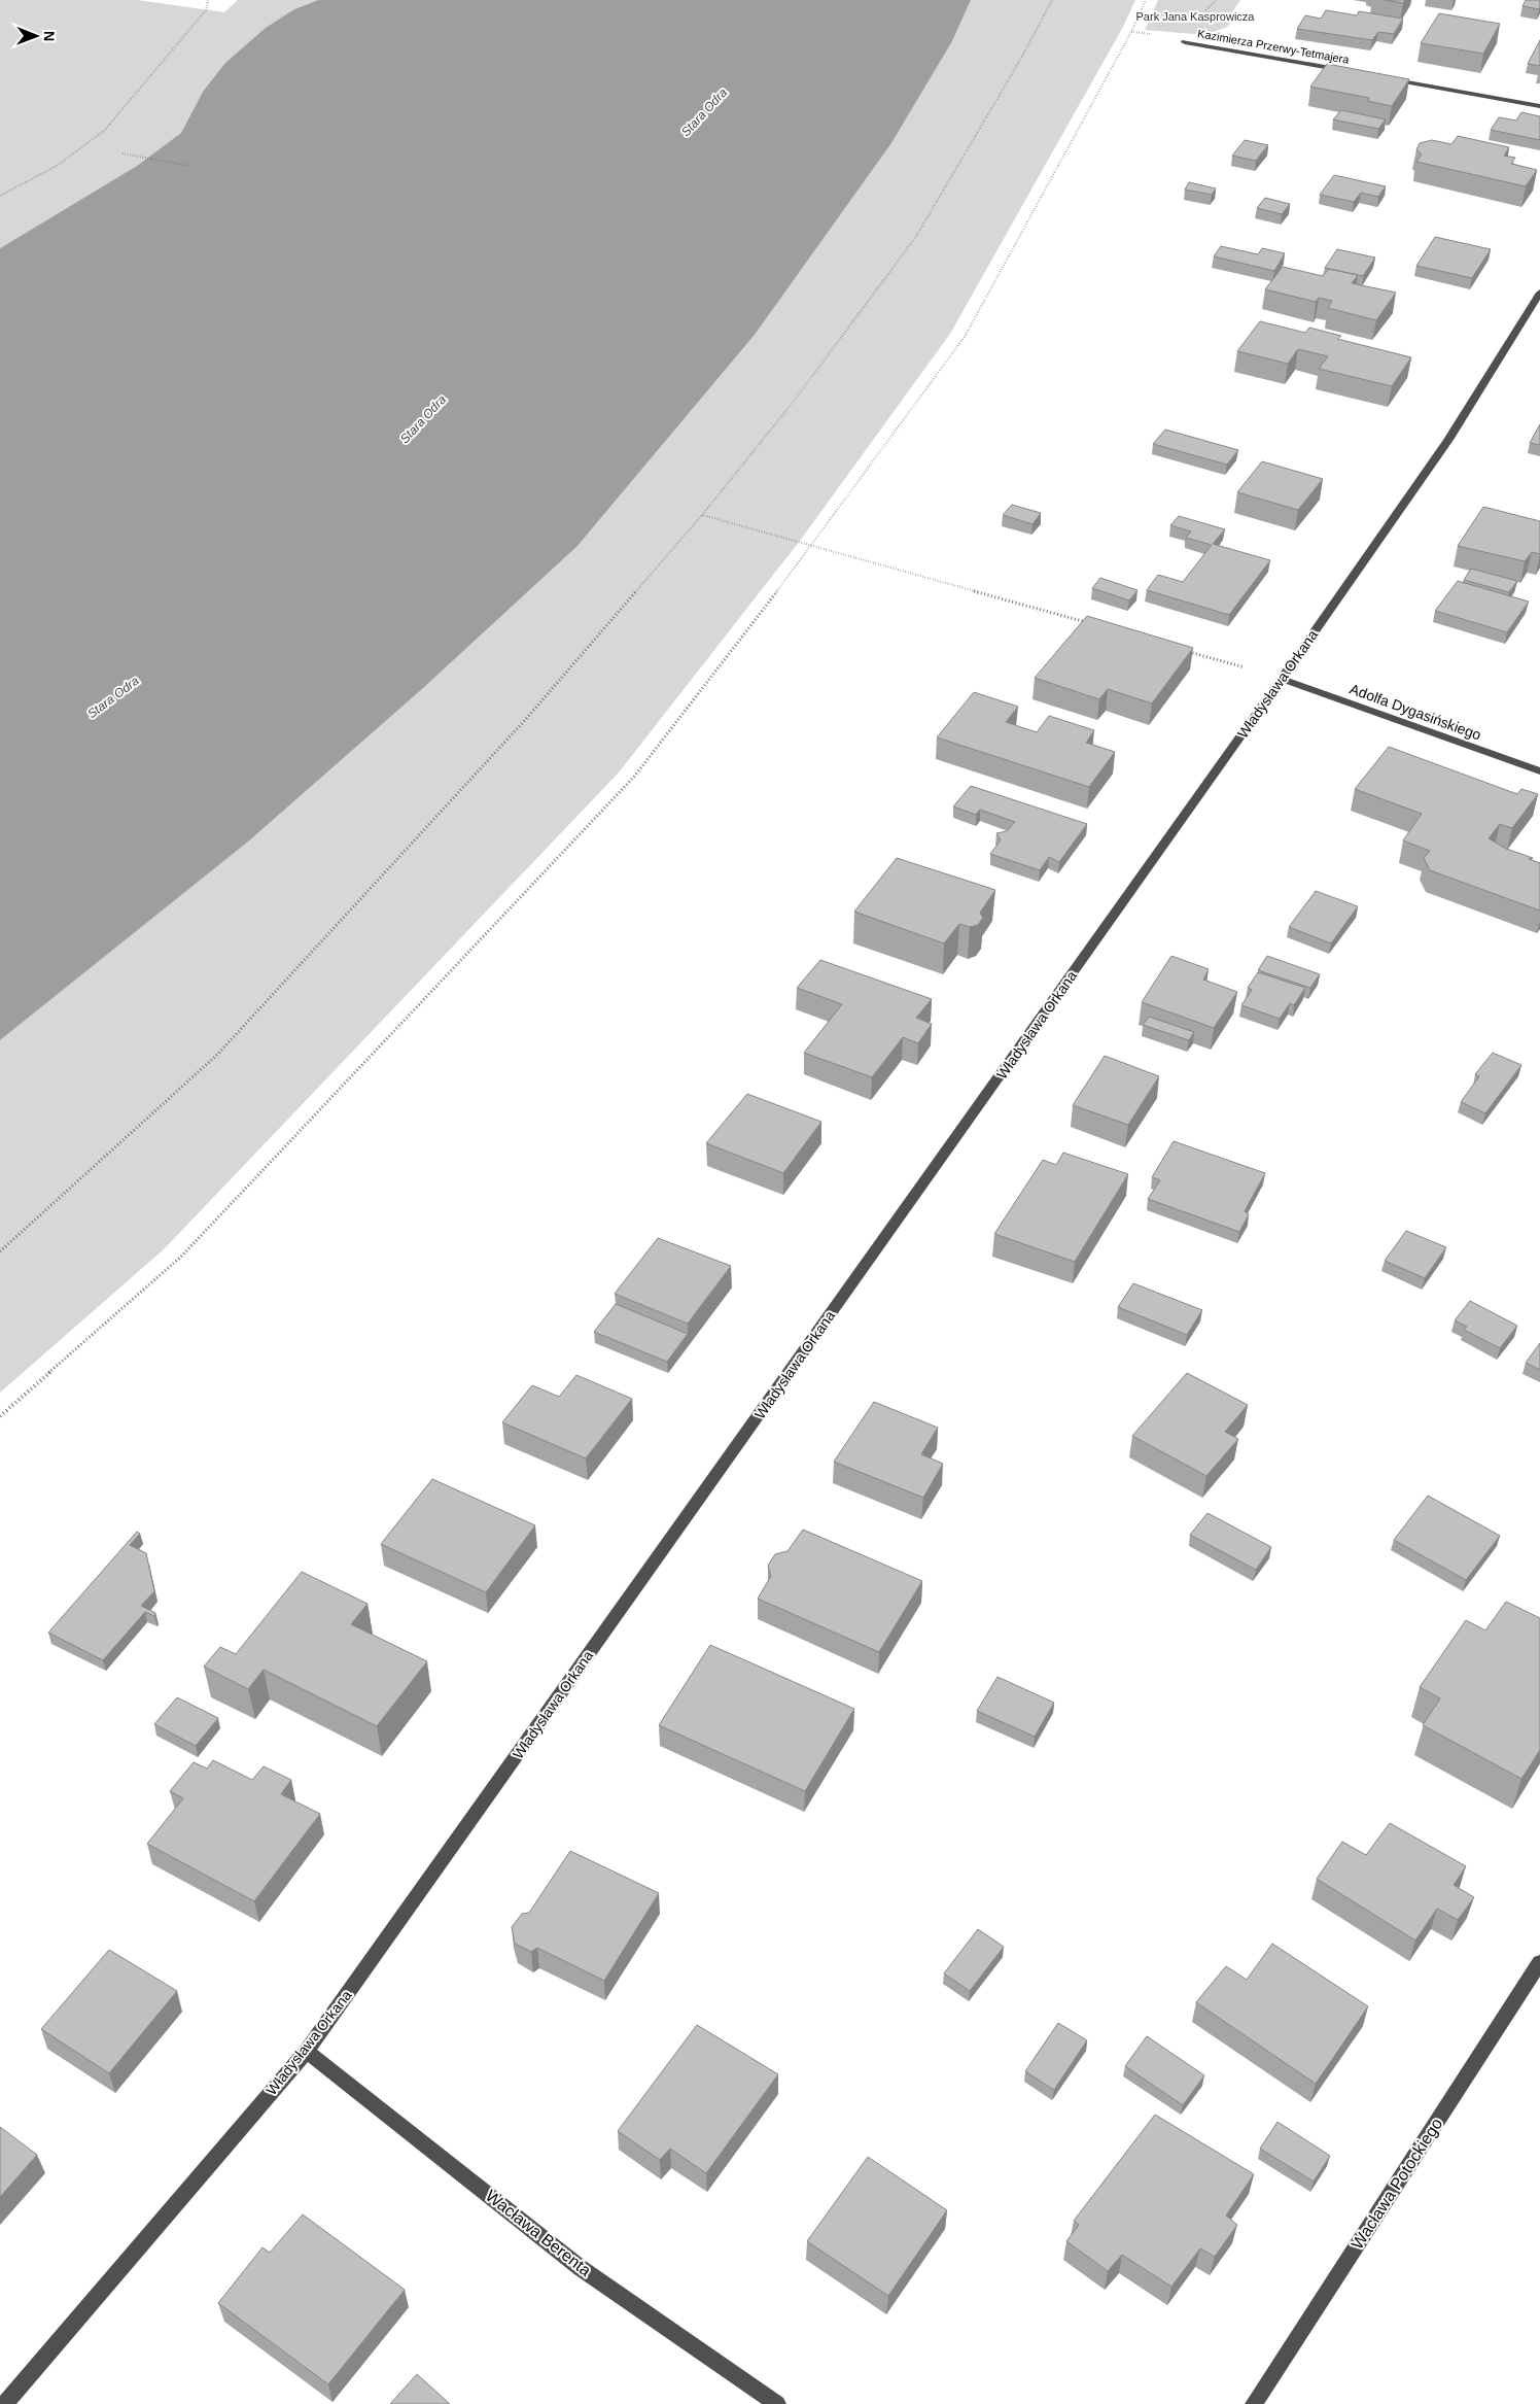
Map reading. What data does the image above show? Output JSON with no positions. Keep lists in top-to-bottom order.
{
  "streets": {
    "street": [
      "Kazimierza Przerwy-Tetmajera",
      "Władysława Orkana",
      "Adolfa Dygasińskiego",
      "Wacława Potockiego",
      "Wacława Berenta"
    ]
  },
  "crossings": [
    ["Władysława Orkana", "Adolfa Dygasińskiego"],
    ["Władysława Orkana", "Wacława Berenta"]
  ],
  "water": ["Stara Odra"],
  "parks": ["Park Jana Kasprowicza"],
  "north": "right"
}
